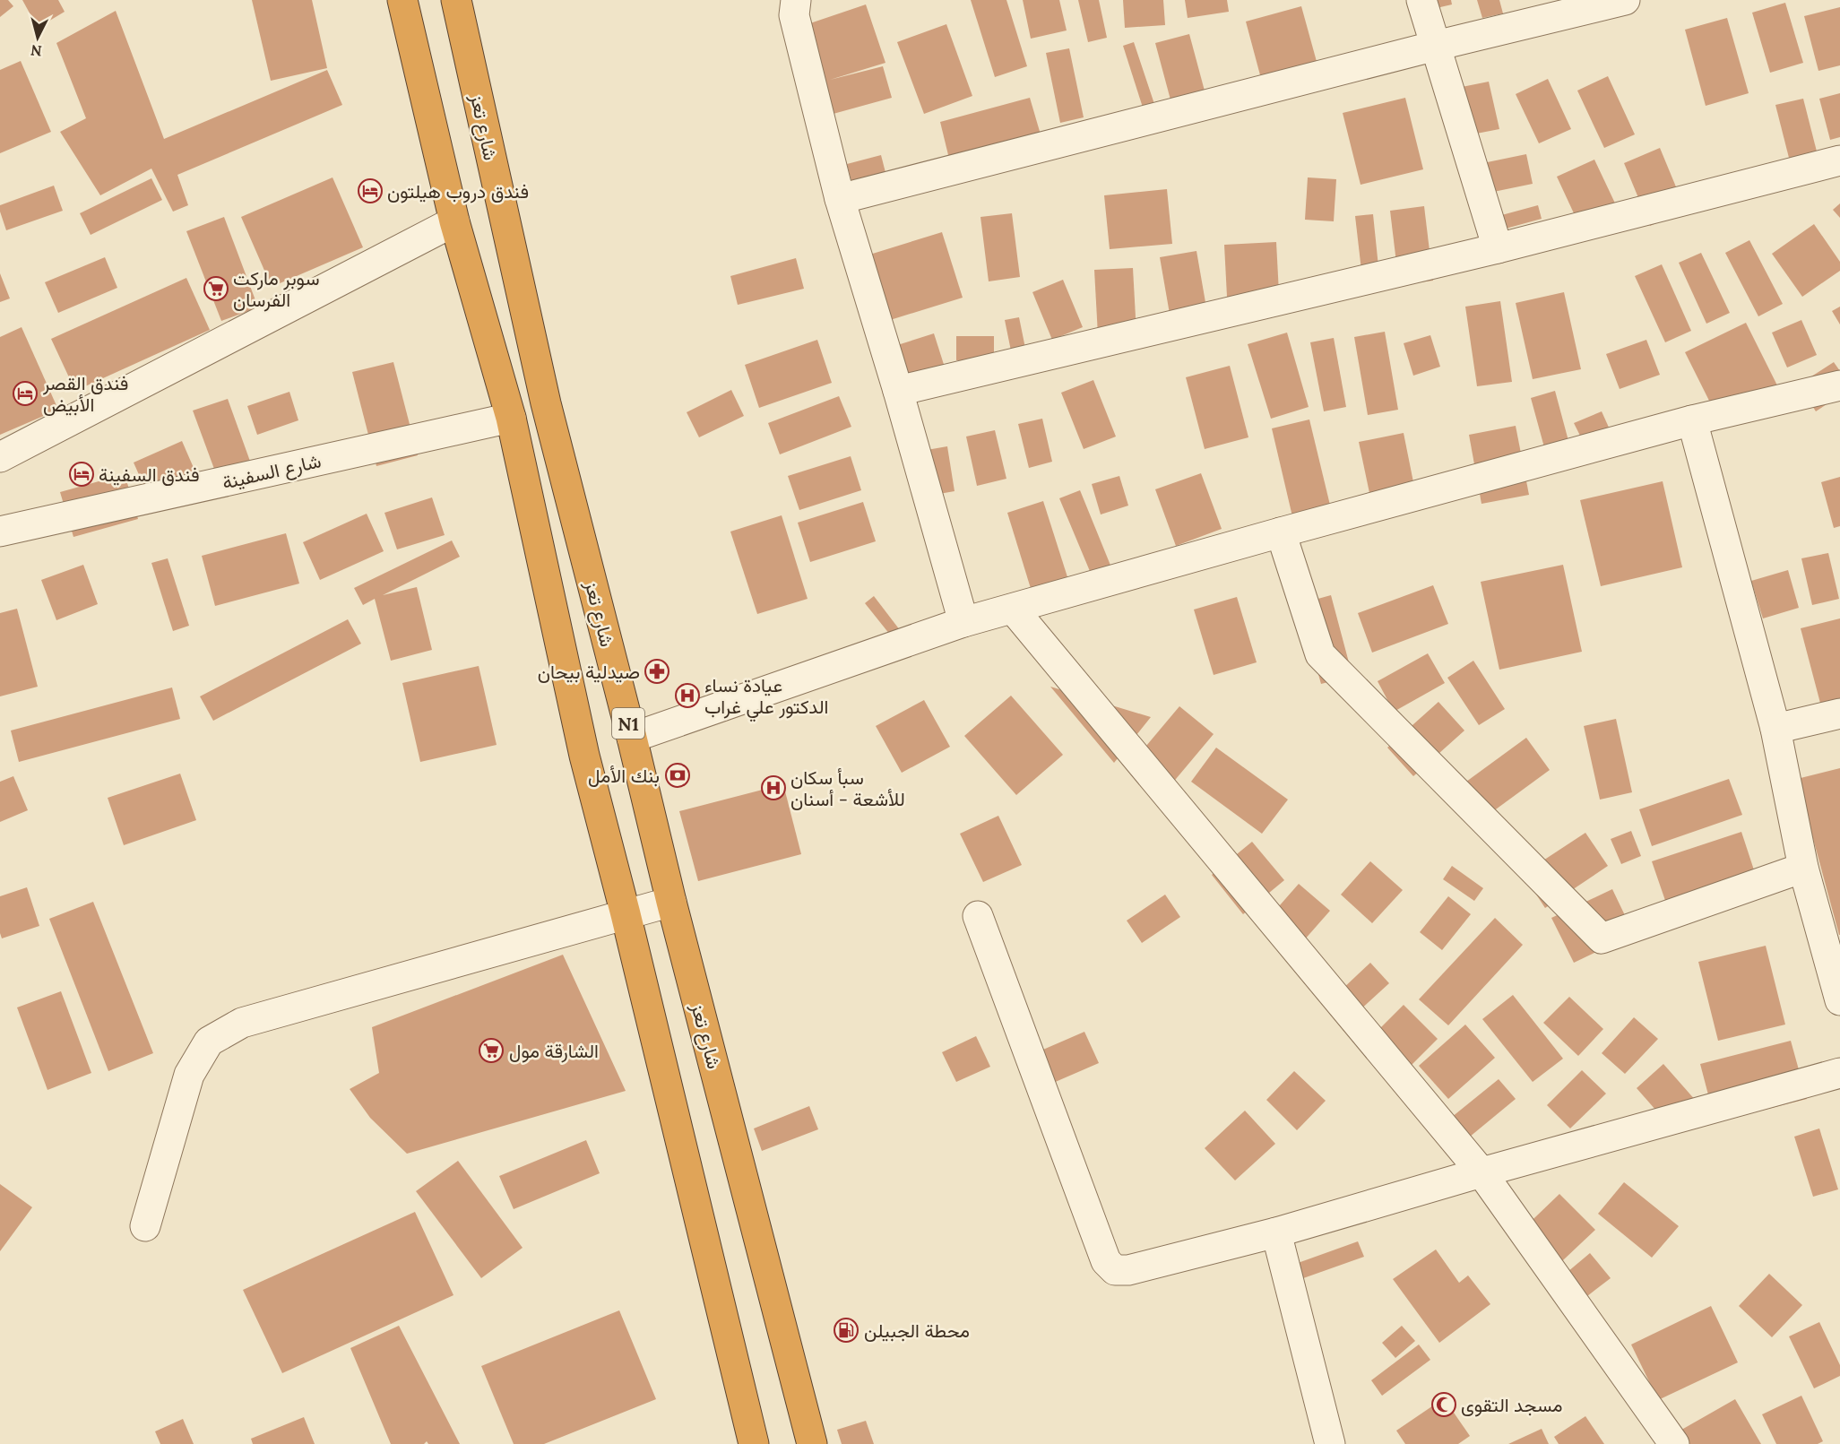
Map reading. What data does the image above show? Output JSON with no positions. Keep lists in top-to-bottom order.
{
  "streets": {
    "highway": ["شارع تعز", "N1"],
    "street": ["شارع السفينة"]
  },
  "places": {
    "hotel": ["فندق دروب هيلتون", "فندق القصر الأبيض", "فندق السفينة"],
    "supermarket": ["سوبر ماركت الفرسان", "الشارقة مول"],
    "pharmacy": ["صيدلية بيحان"],
    "hospital": ["عيادة نساء الدكتور علي غراب", "سبأ سكان للأشعة - أسنان"],
    "bank": ["بنك الأمل"],
    "fuel station": ["محطة الجبيلن"],
    "mosque": ["مسجد التقوى"]
  },
  "north": "bottom"
}
